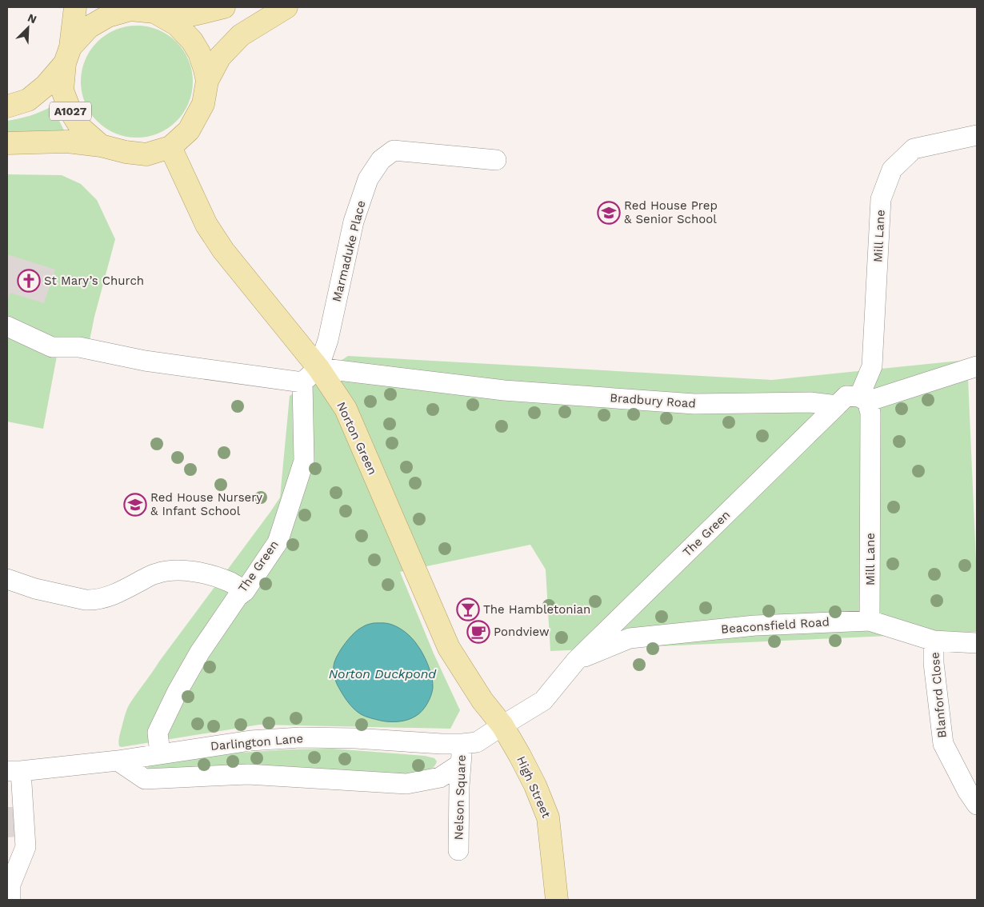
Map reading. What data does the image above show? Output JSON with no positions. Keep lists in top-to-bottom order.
{
  "streets": {
    "main road": ["A1027", "Norton Green", "High Street"],
    "street": [
      "Mill Lane",
      "Marmaduke Place",
      "Bradbury Road",
      "The Green",
      "Beaconsfield Road",
      "Blanford Close",
      "Darlington Lane",
      "Nelson Square"
    ]
  },
  "crossings": [
    ["A1027", "Norton Green"],
    ["Mill Lane", "Beaconsfield Road"],
    ["Marmaduke Place", "Bradbury Road"],
    ["Marmaduke Place", "Norton Green"],
    ["Bradbury Road", "Norton Green"],
    ["Bradbury Road", "The Green"],
    ["Norton Green", "The Green"],
    ["Norton Green", "Darlington Lane"],
    ["Norton Green", "High Street"],
    ["The Green", "Beaconsfield Road"],
    ["The Green", "Darlington Lane"],
    ["The Green", "High Street"],
    ["Beaconsfield Road", "Blanford Close"],
    ["Darlington Lane", "High Street"],
    ["Darlington Lane", "Nelson Square"]
  ],
  "water": ["Norton Duckpond"],
  "places": {
    "school or university": ["Red House Prep & Senior School", "Red House Nursery & Infant School"],
    "church": ["St Mary’s Church"],
    "bar": ["The Hambletonian"],
    "cafe": ["Pondview"]
  },
  "north": "top right"
}
